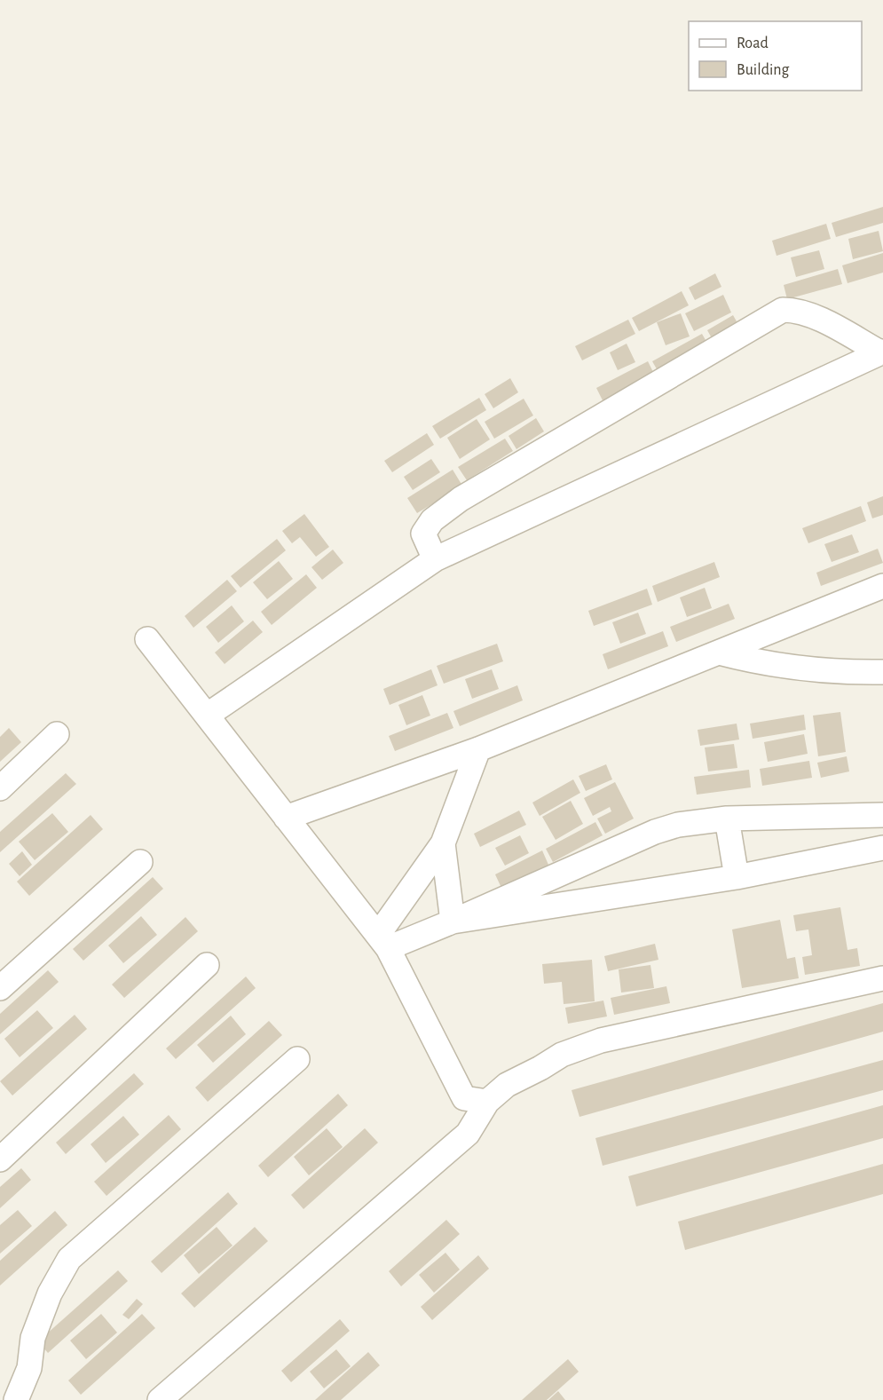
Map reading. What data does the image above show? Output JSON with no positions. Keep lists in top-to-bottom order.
{
  "legend": ["Road", "Building"]
}
